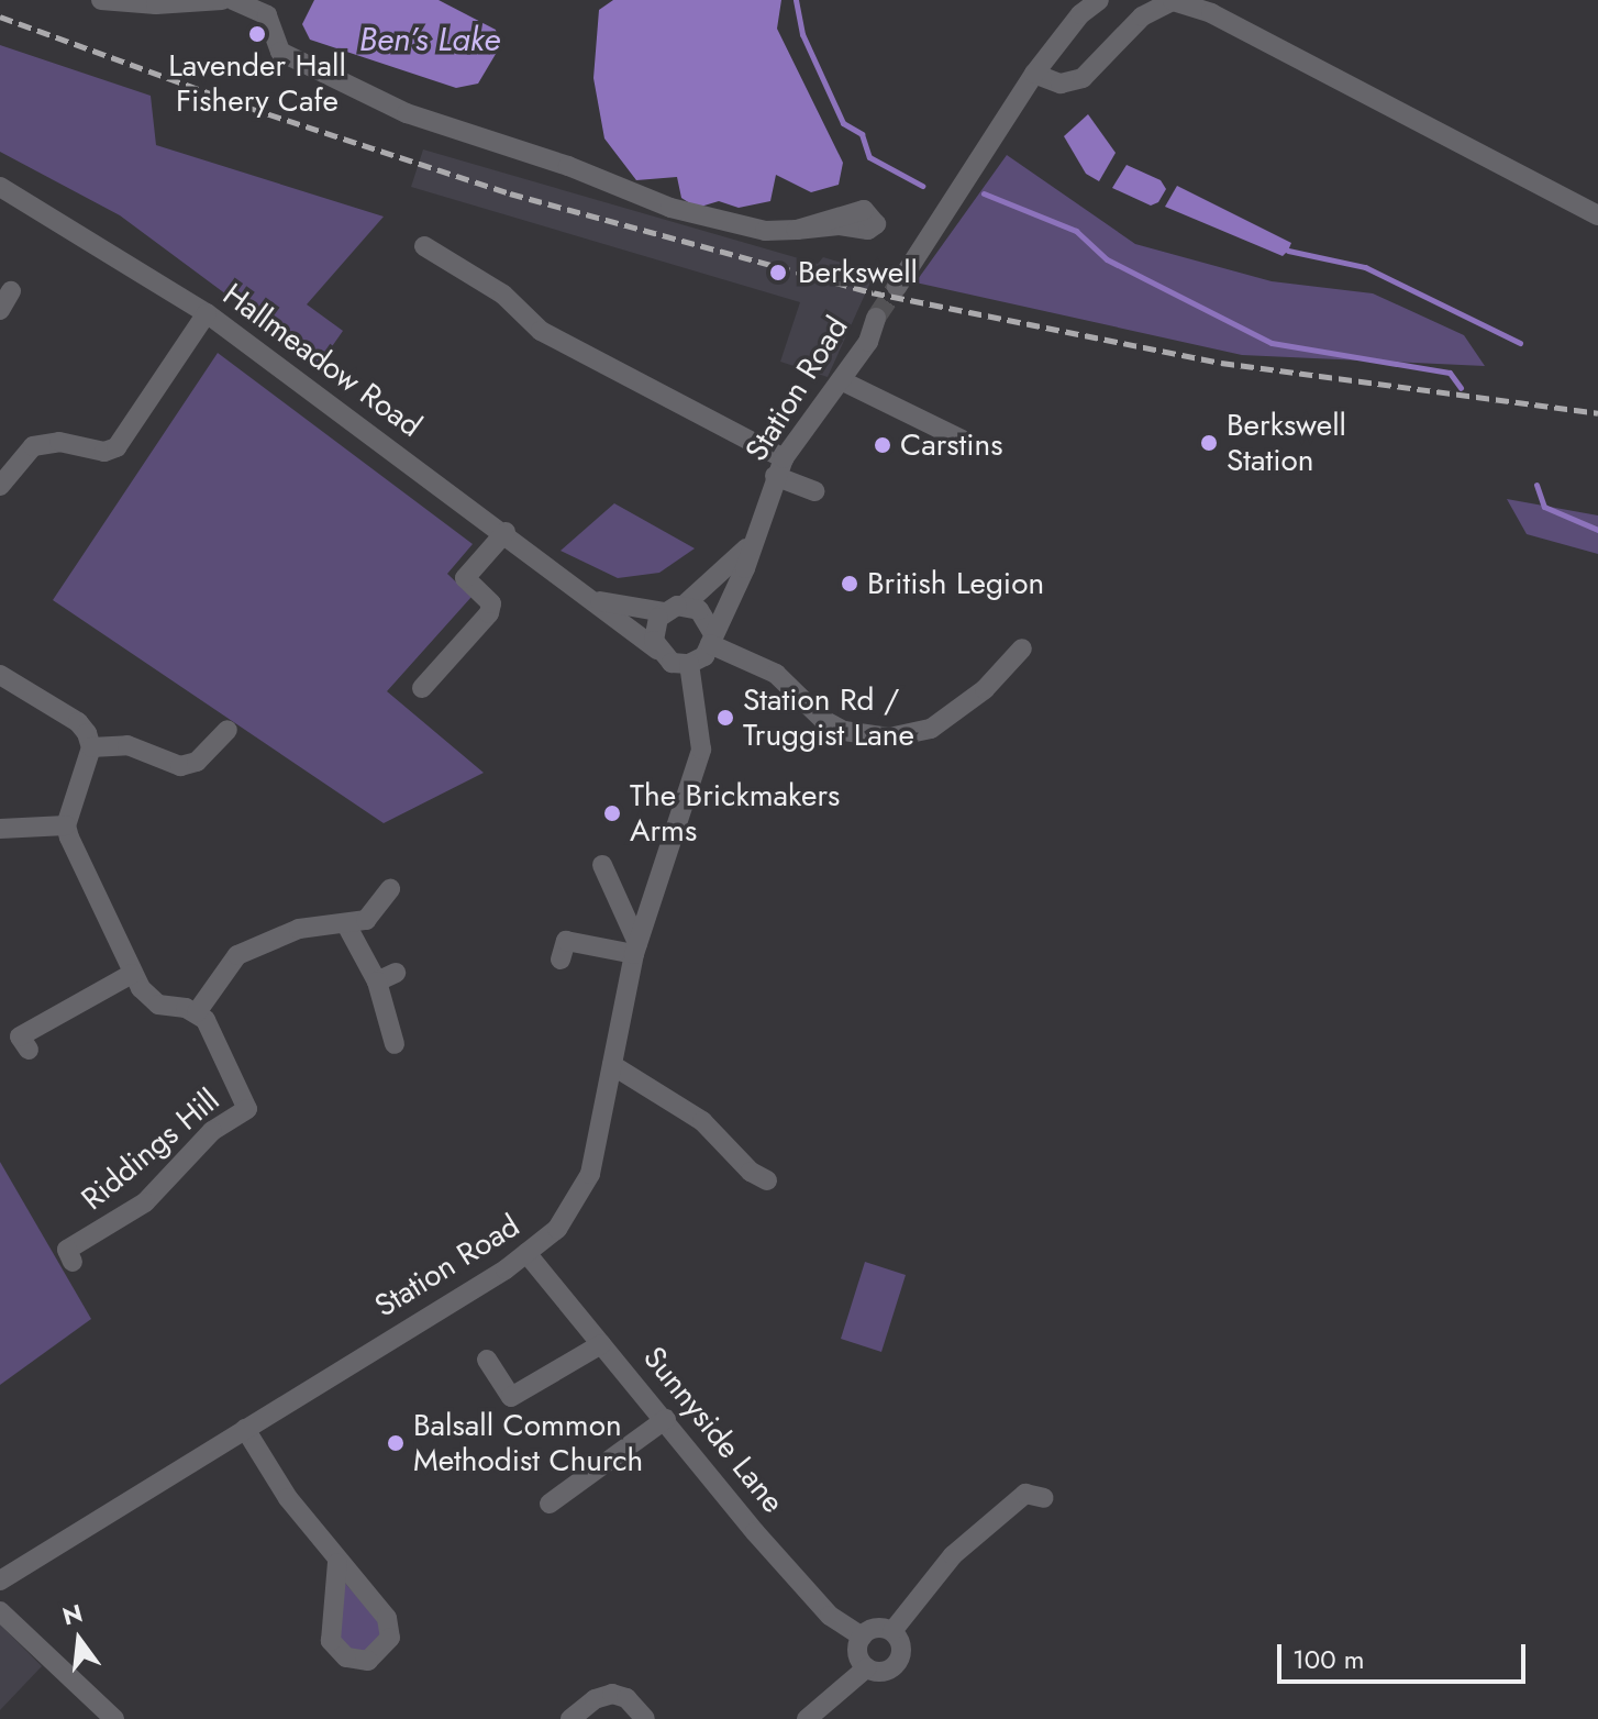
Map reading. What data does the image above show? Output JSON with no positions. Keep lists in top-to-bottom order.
{
  "streets": {
    "street": [
      "Hallmeadow Road",
      "Station Road",
      "Riddings Hill",
      "Sunnyside Lane"
    ]
  },
  "crossings": [
    ["Hallmeadow Road", "Station Road"],
    ["Station Road", "Sunnyside Lane"]
  ],
  "water": ["Ben’s Lake"],
  "places": [
    "Lavender Hall Fishery Cafe",
    "Berkswell",
    "Berkswell Station",
    "Carstins",
    "British Legion",
    "Station Rd / Truggist Lane",
    "The Brickmakers Arms",
    "Balsall Common Methodist Church"
  ],
  "scale_bar": "100 m",
  "north": "top"
}
